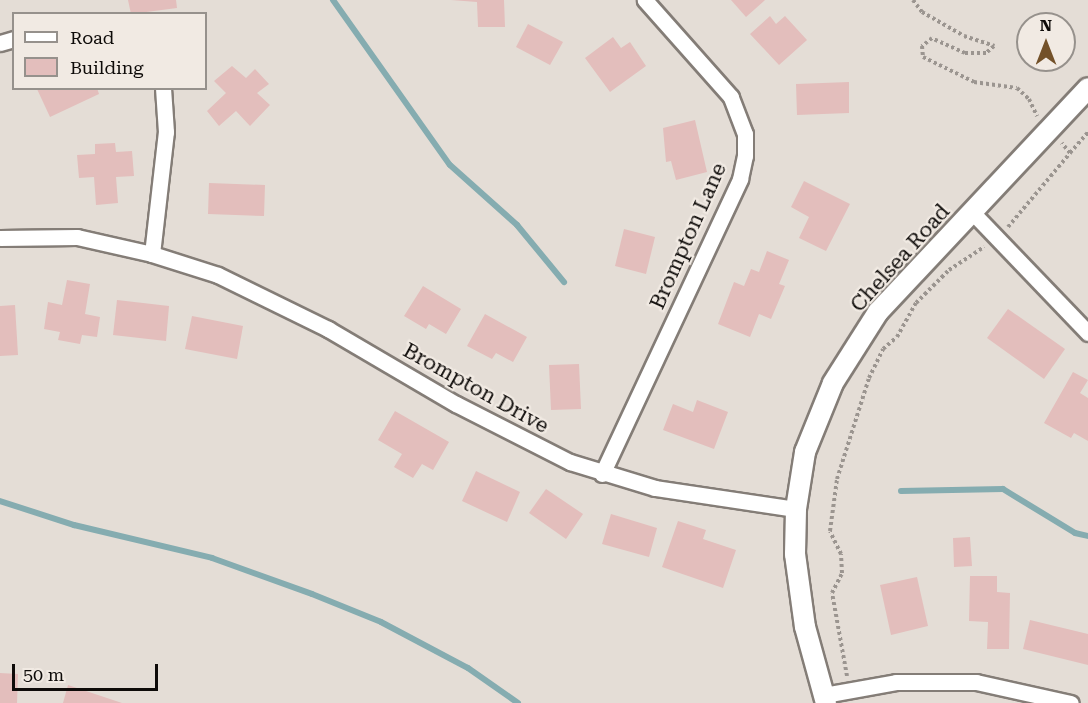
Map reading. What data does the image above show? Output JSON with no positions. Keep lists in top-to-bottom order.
{
  "streets": {
    "street": ["Brompton Lane", "Chelsea Road", "Brompton Drive"]
  },
  "crossings": [
    ["Brompton Lane", "Brompton Drive"],
    ["Chelsea Road", "Brompton Drive"]
  ],
  "legend": ["Road", "Building"],
  "scale_bar": "50 m",
  "north": "top"
}
